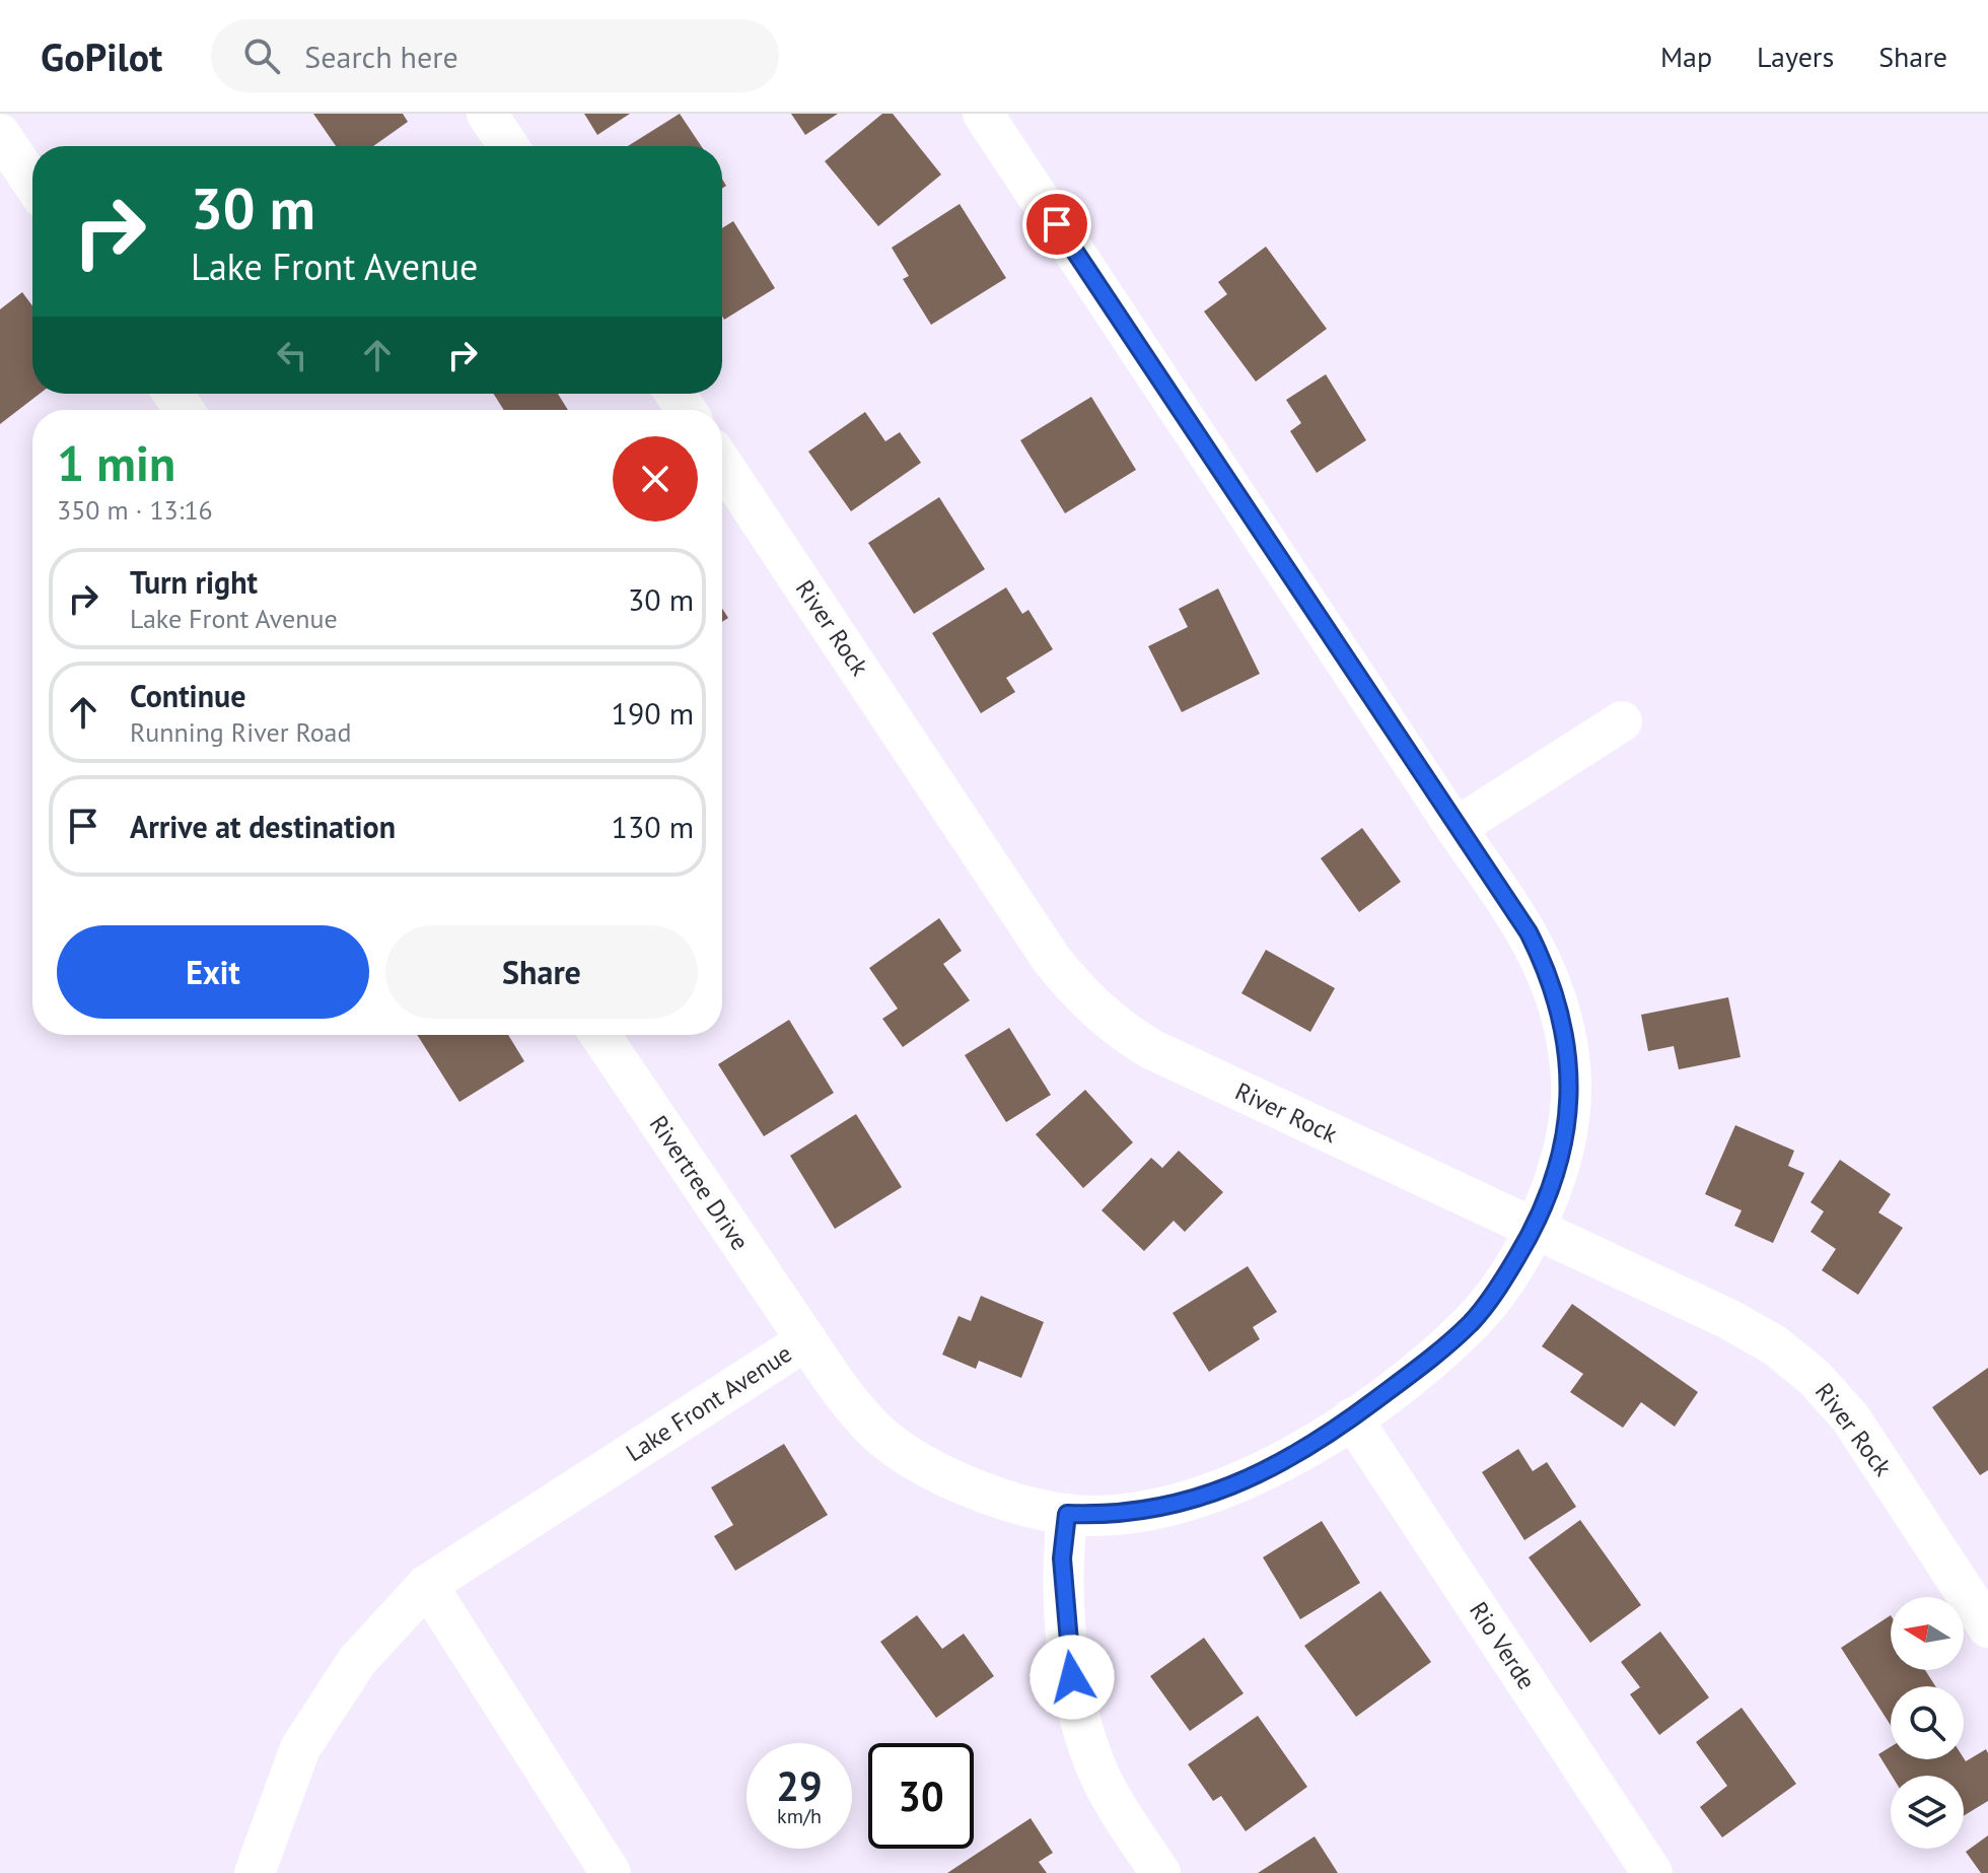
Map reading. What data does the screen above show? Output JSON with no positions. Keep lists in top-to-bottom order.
{
  "streets": {
    "street": [
      "River Rock",
      "Rivertree Drive",
      "Lake Front Avenue",
      "Rio Verde"
    ]
  },
  "crossings": [
    ["River Rock", "Lake Front Avenue"],
    ["Rivertree Drive", "Lake Front Avenue"],
    ["Lake Front Avenue", "Rio Verde"]
  ],
  "north": "left",
  "page": {
    "header": "GoPilot",
    "search": "Search here",
    "nav": ["Map", "Layers", "Share"],
    "turn": ["30 m", "Lake Front Avenue"],
    "heading": ["1 min", "350 m · 13:16"],
    "list": [
      {
        "name": "Turn right",
        "note": "Lake Front Avenue",
        "value": "30 m"
      },
      {
        "name": "Continue",
        "note": "Running River Road",
        "value": "190 m"
      },
      {
        "name": "Arrive at destination",
        "value": "130 m"
      }
    ],
    "buttons": ["Exit", "Share"],
    "speed": "29 km/h",
    "limit": "30"
  }
}
